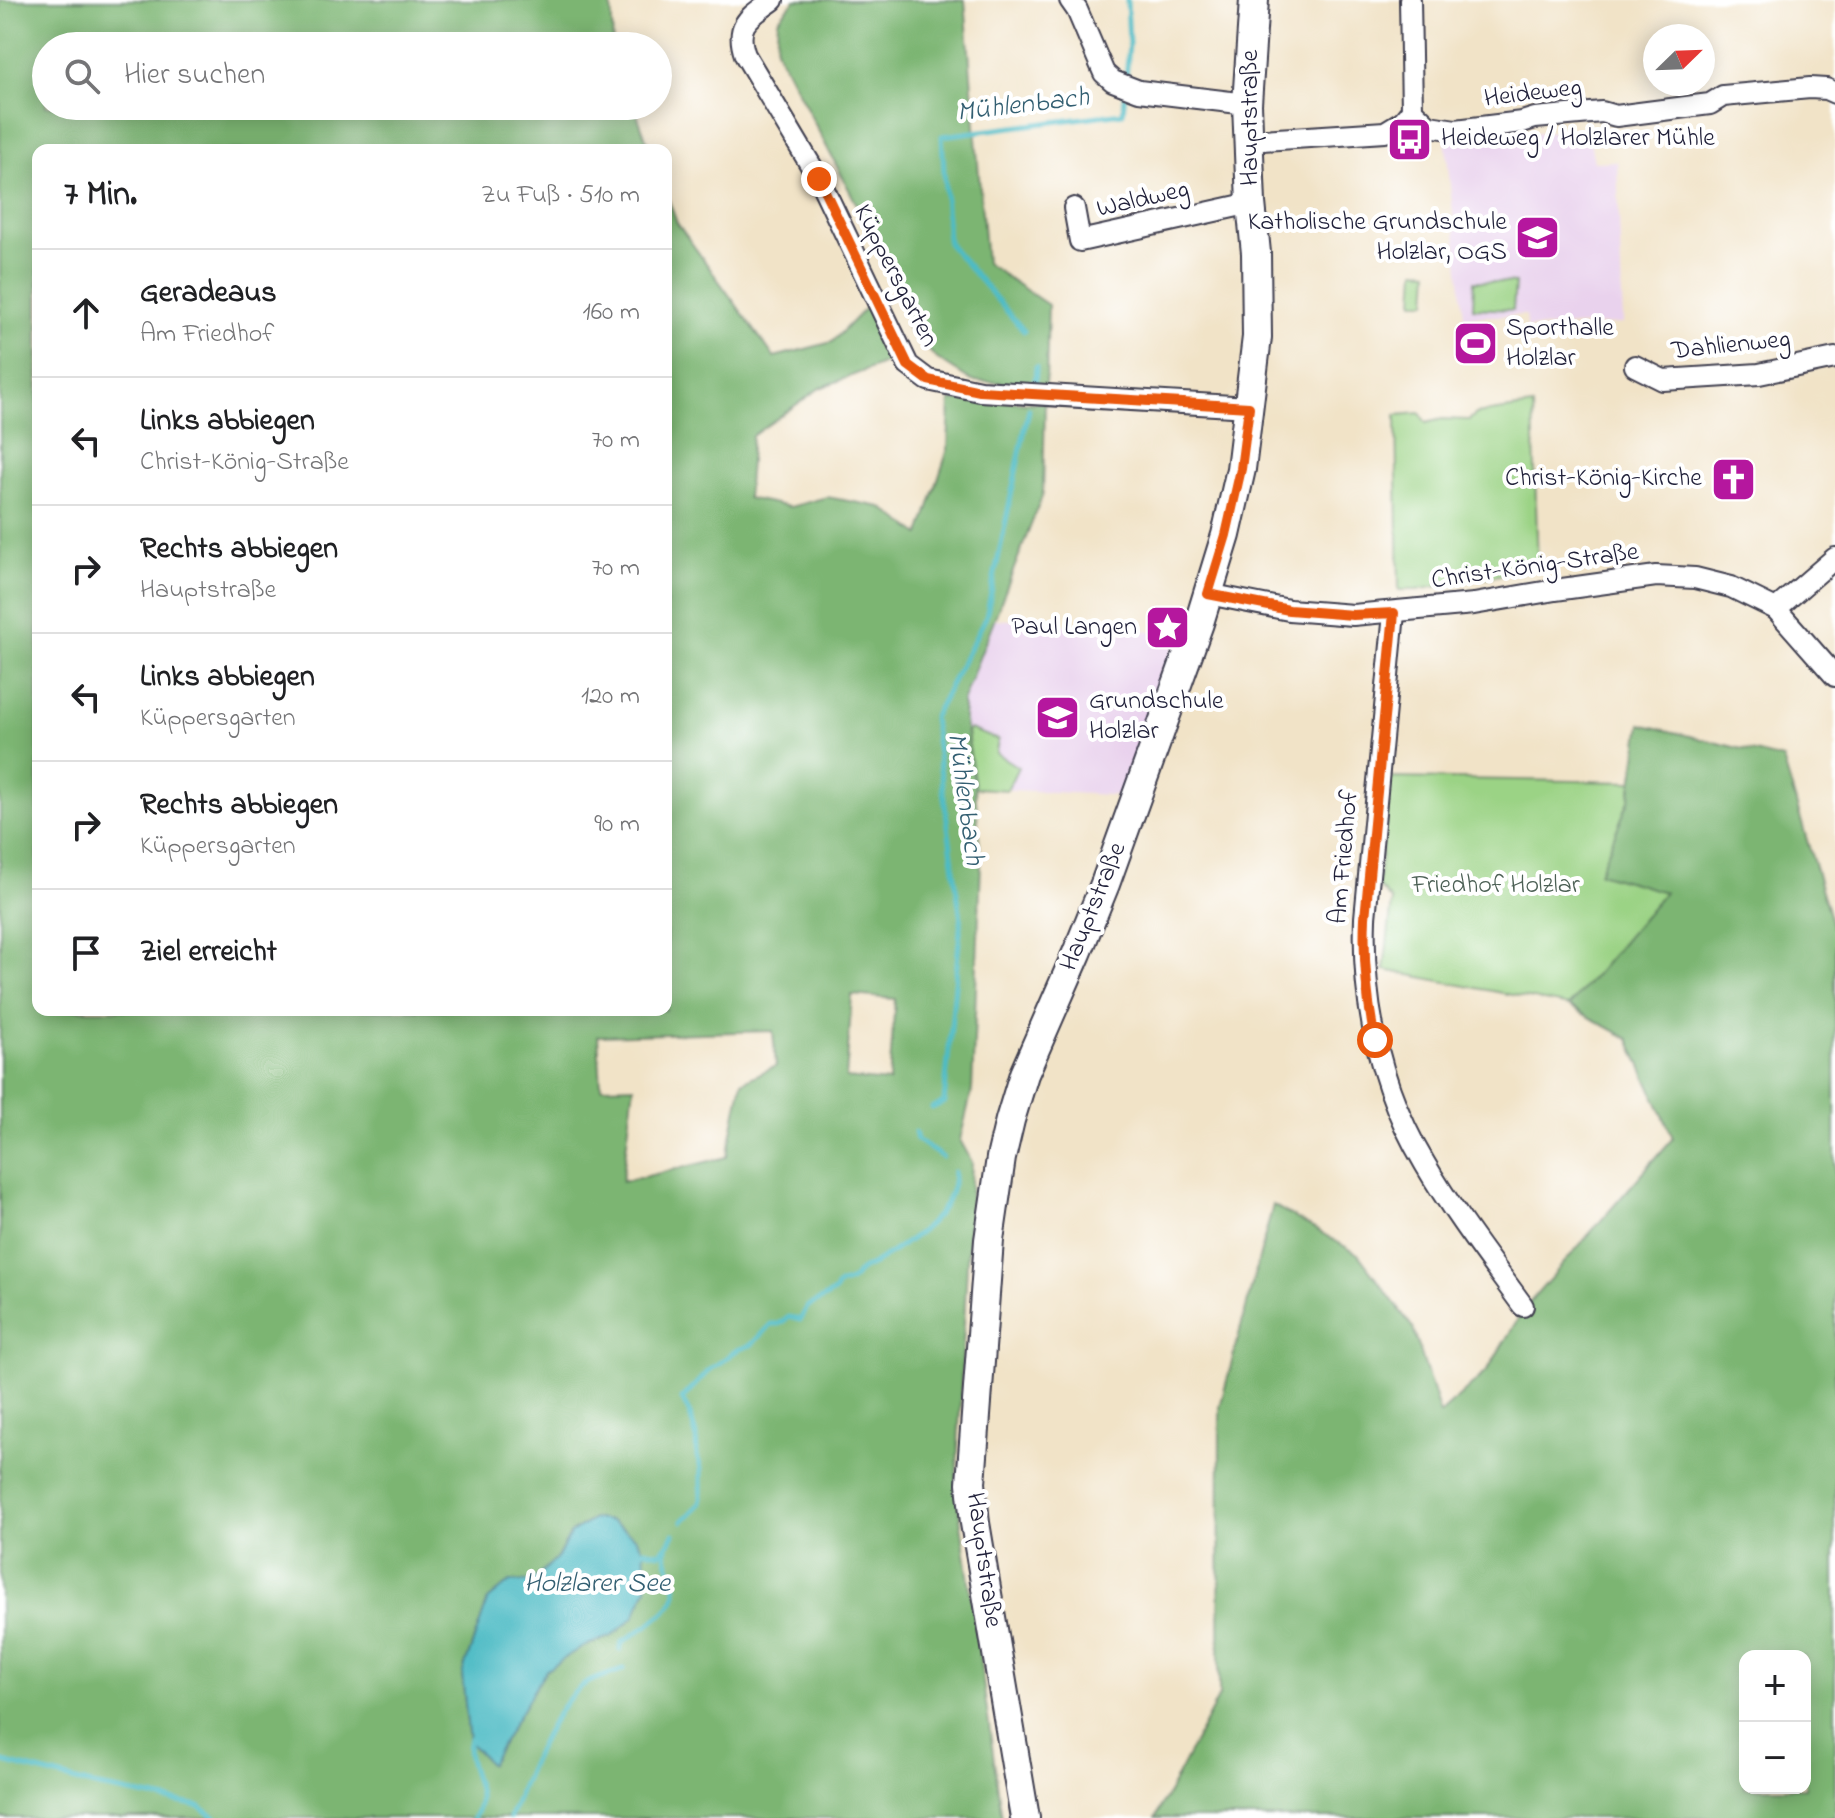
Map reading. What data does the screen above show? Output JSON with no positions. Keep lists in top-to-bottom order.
{
  "streets": {
    "main road": ["Hauptstraße"],
    "street": [
      "Heideweg",
      "Waldweg",
      "Küppersgarten",
      "Dahlienweg",
      "Christ-König-Straße",
      "Am Friedhof"
    ]
  },
  "crossings": [
    ["Hauptstraße", "Waldweg"],
    ["Hauptstraße", "Küppersgarten"],
    ["Hauptstraße", "Christ-König-Straße"],
    ["Christ-König-Straße", "Am Friedhof"]
  ],
  "water": ["Mühlenbach", "Holzlarer See"],
  "parks": ["Friedhof Holzlar"],
  "places": {
    "bus stop": ["Heideweg / Holzlarer Mühle"],
    "school or university": ["Katholische Grundschule Holzlar, OGS", "Grundschule Holzlar"],
    "sports": ["Sporthalle Holzlar"],
    "church": ["Christ-König-Kirche"],
    "place": ["Paul Langen"]
  },
  "north": "top right",
  "page": {
    "search": "Hier suchen",
    "heading": ["7 Min.", "Zu Fuß · 510 m"],
    "list": [
      ["Geradeaus", "Am Friedhof", "160 m"],
      ["Links abbiegen", "Christ-König-Straße", "70 m"],
      ["Rechts abbiegen", "Hauptstraße", "70 m"],
      ["Links abbiegen", "Küppersgarten", "120 m"],
      ["Rechts abbiegen", "Küppersgarten", "90 m"],
      "Ziel erreicht"
    ],
    "map_buttons": ["+", "−"]
  }
}
